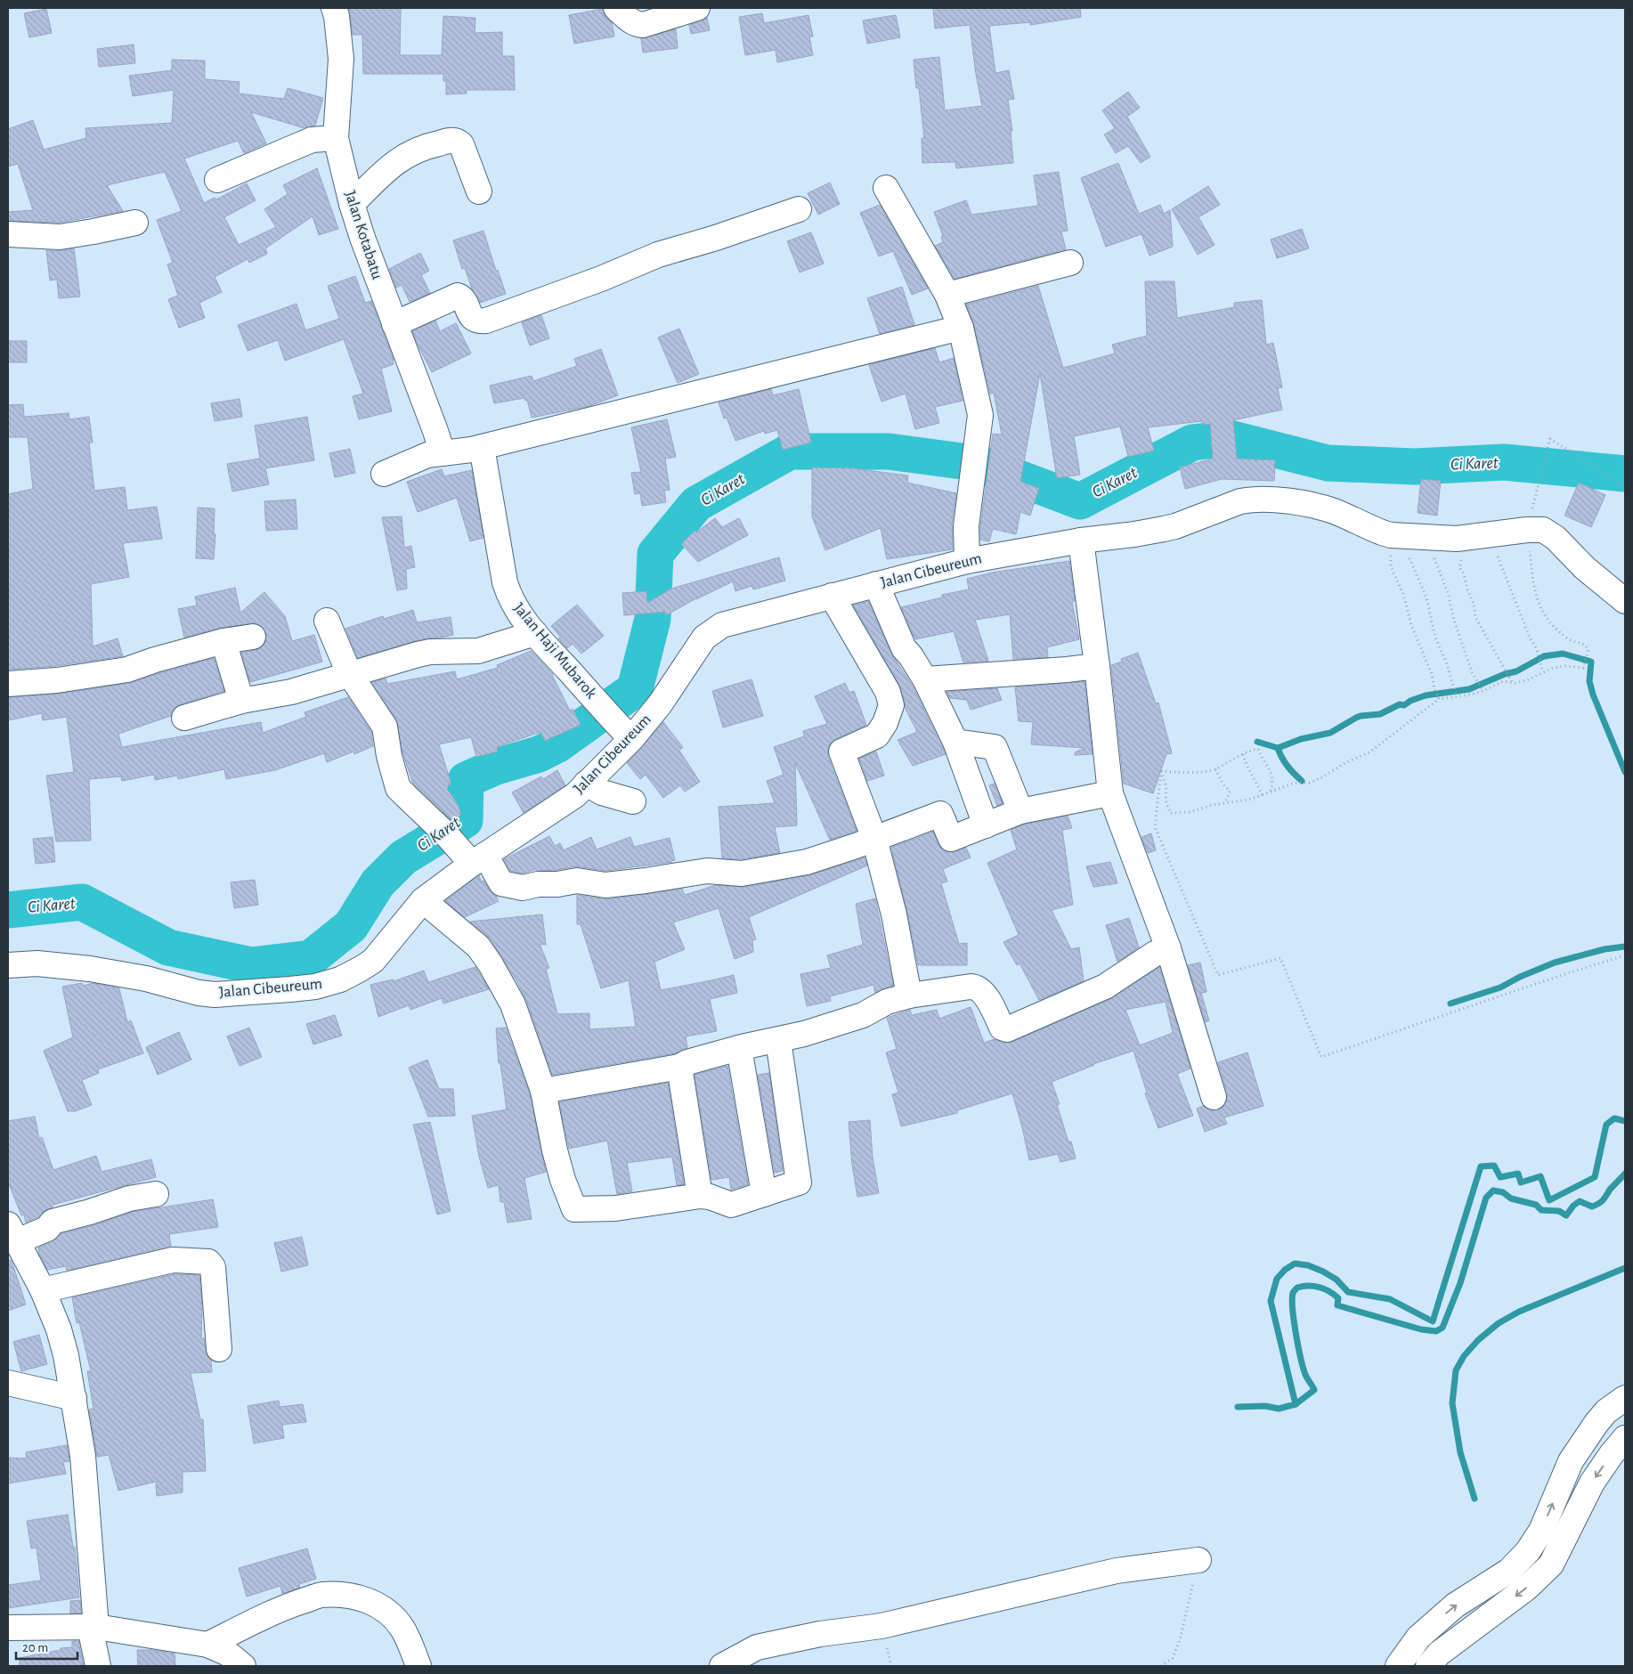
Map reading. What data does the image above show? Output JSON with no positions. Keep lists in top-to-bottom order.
{
  "streets": {
    "street": ["Jalan Kotabatu", "Jalan Cibeureum", "Jalan Haji Mubarok"]
  },
  "crossings": [
    ["Jalan Cibeureum", "Jalan Haji Mubarok"]
  ],
  "water": ["Ci Karet"],
  "scale_bar": "20 m"
}
